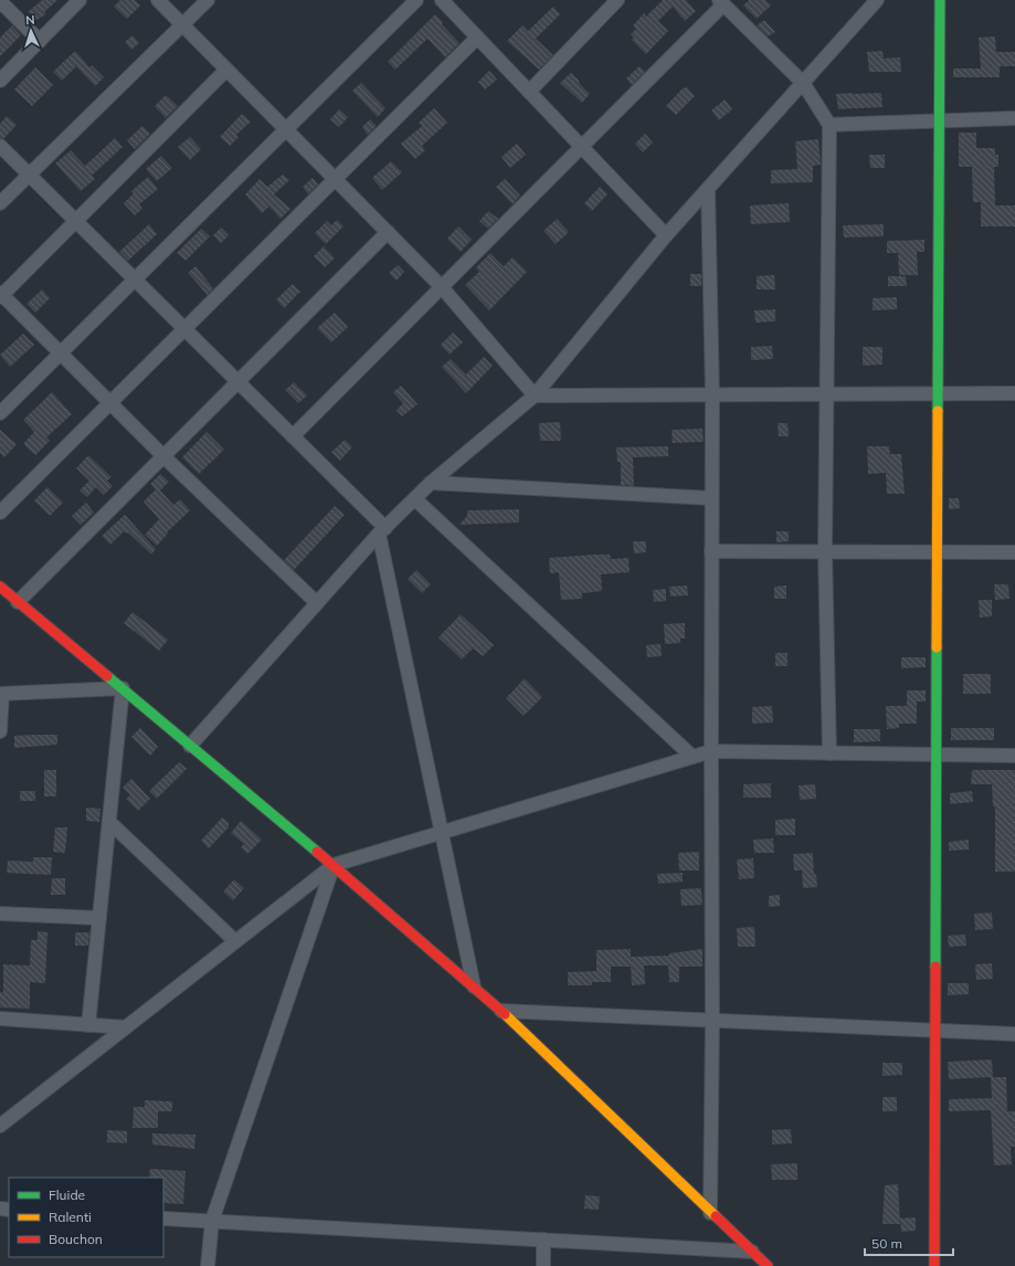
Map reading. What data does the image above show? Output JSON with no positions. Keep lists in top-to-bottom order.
{
  "legend": ["Fluide", "Ralenti", "Bouchon"],
  "scale_bar": "50 m",
  "north": "top"
}
